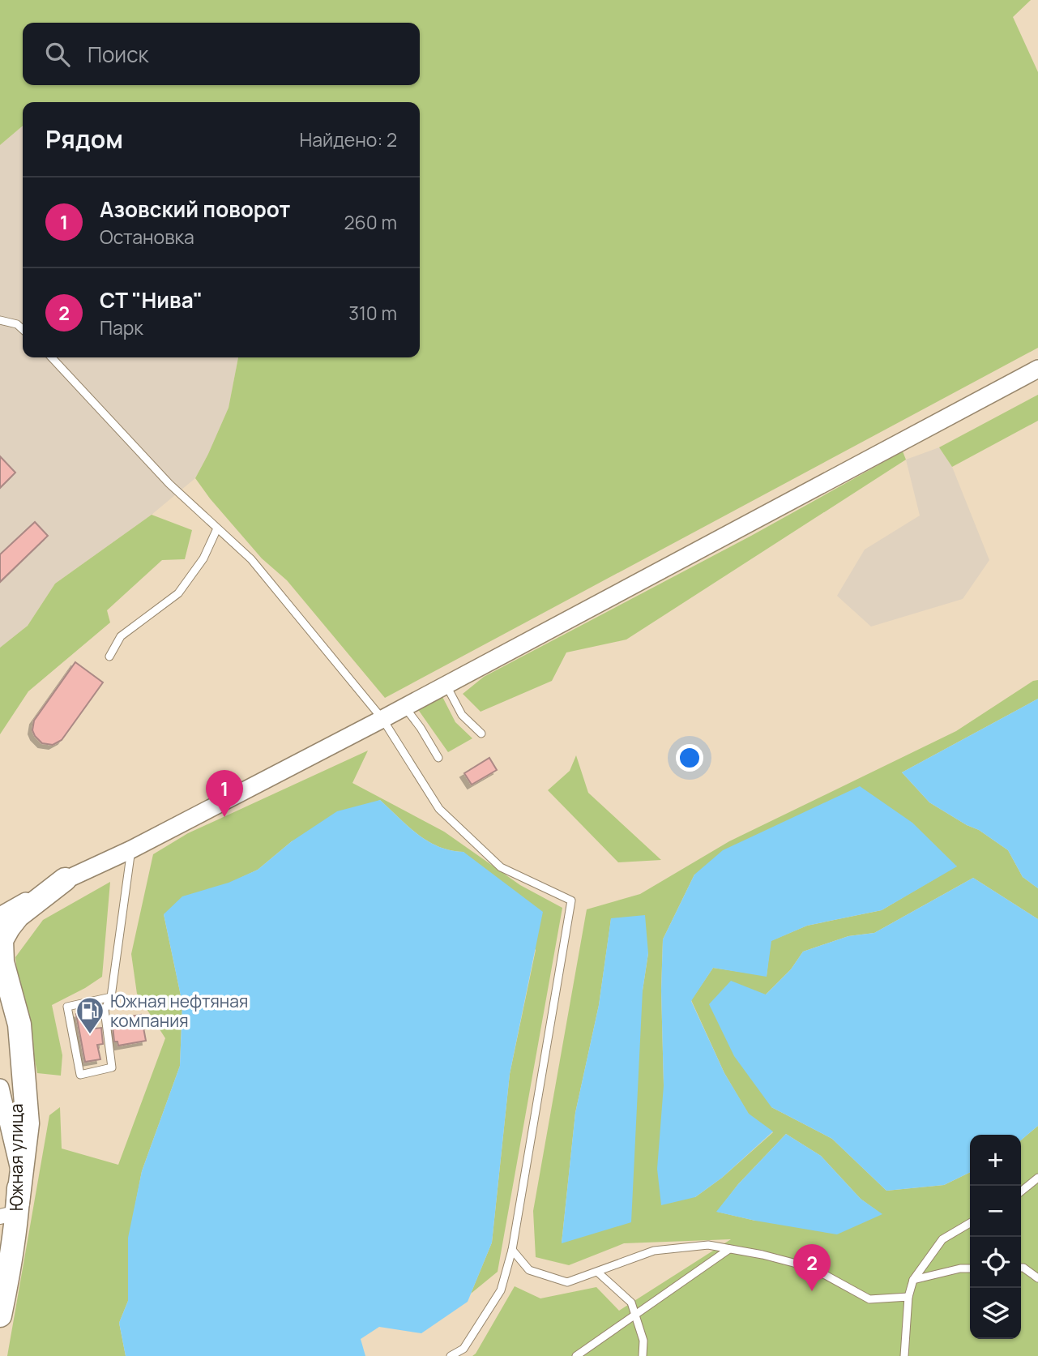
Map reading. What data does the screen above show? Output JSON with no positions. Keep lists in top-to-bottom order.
{
  "streets": {
    "highway": ["Южная улица"]
  },
  "places": {
    "fuel station": ["Южная нефтяная компания"]
  },
  "page": {
    "search": "Поиск",
    "heading": ["Рядом", "Найдено: 2"],
    "list": [
      {
        "mark": "1",
        "name": "Азовский поворот",
        "note": "Остановка",
        "value": "260 m"
      },
      {
        "mark": "2",
        "name": "СТ \"Нива\"",
        "note": "Парк",
        "value": "310 m"
      }
    ],
    "pins": ["1", "2"],
    "map_buttons": ["+", "−"]
  }
}
